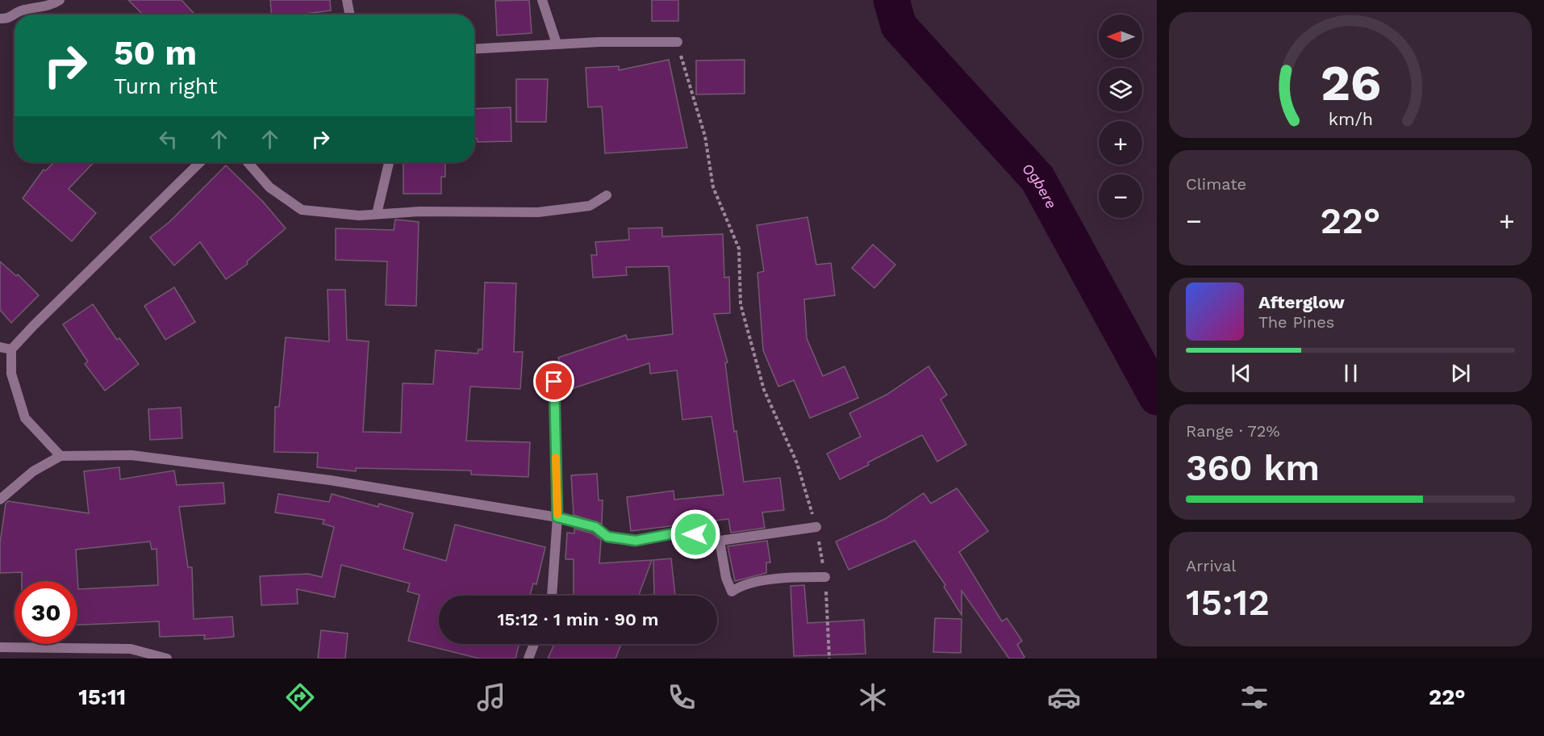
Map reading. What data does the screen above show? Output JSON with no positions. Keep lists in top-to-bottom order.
{
  "water": ["Ogbere"],
  "north": "left",
  "page": {
    "map_buttons": ["+", "−"],
    "turn": ["50 m", "Turn right"],
    "tile": [
      "Climate",
      ["Range · 72%", "360 km"],
      ["Arrival", "15:12"]
    ],
    "heat": ["−", "22°", "+"],
    "song": ["Afterglow", "The Pines"],
    "limit": "30",
    "trip": "15:12 · 1 min · 90 m",
    "tabs": ["15:11", "22°"],
    "gauge": ["26", "km/h"]
  }
}
